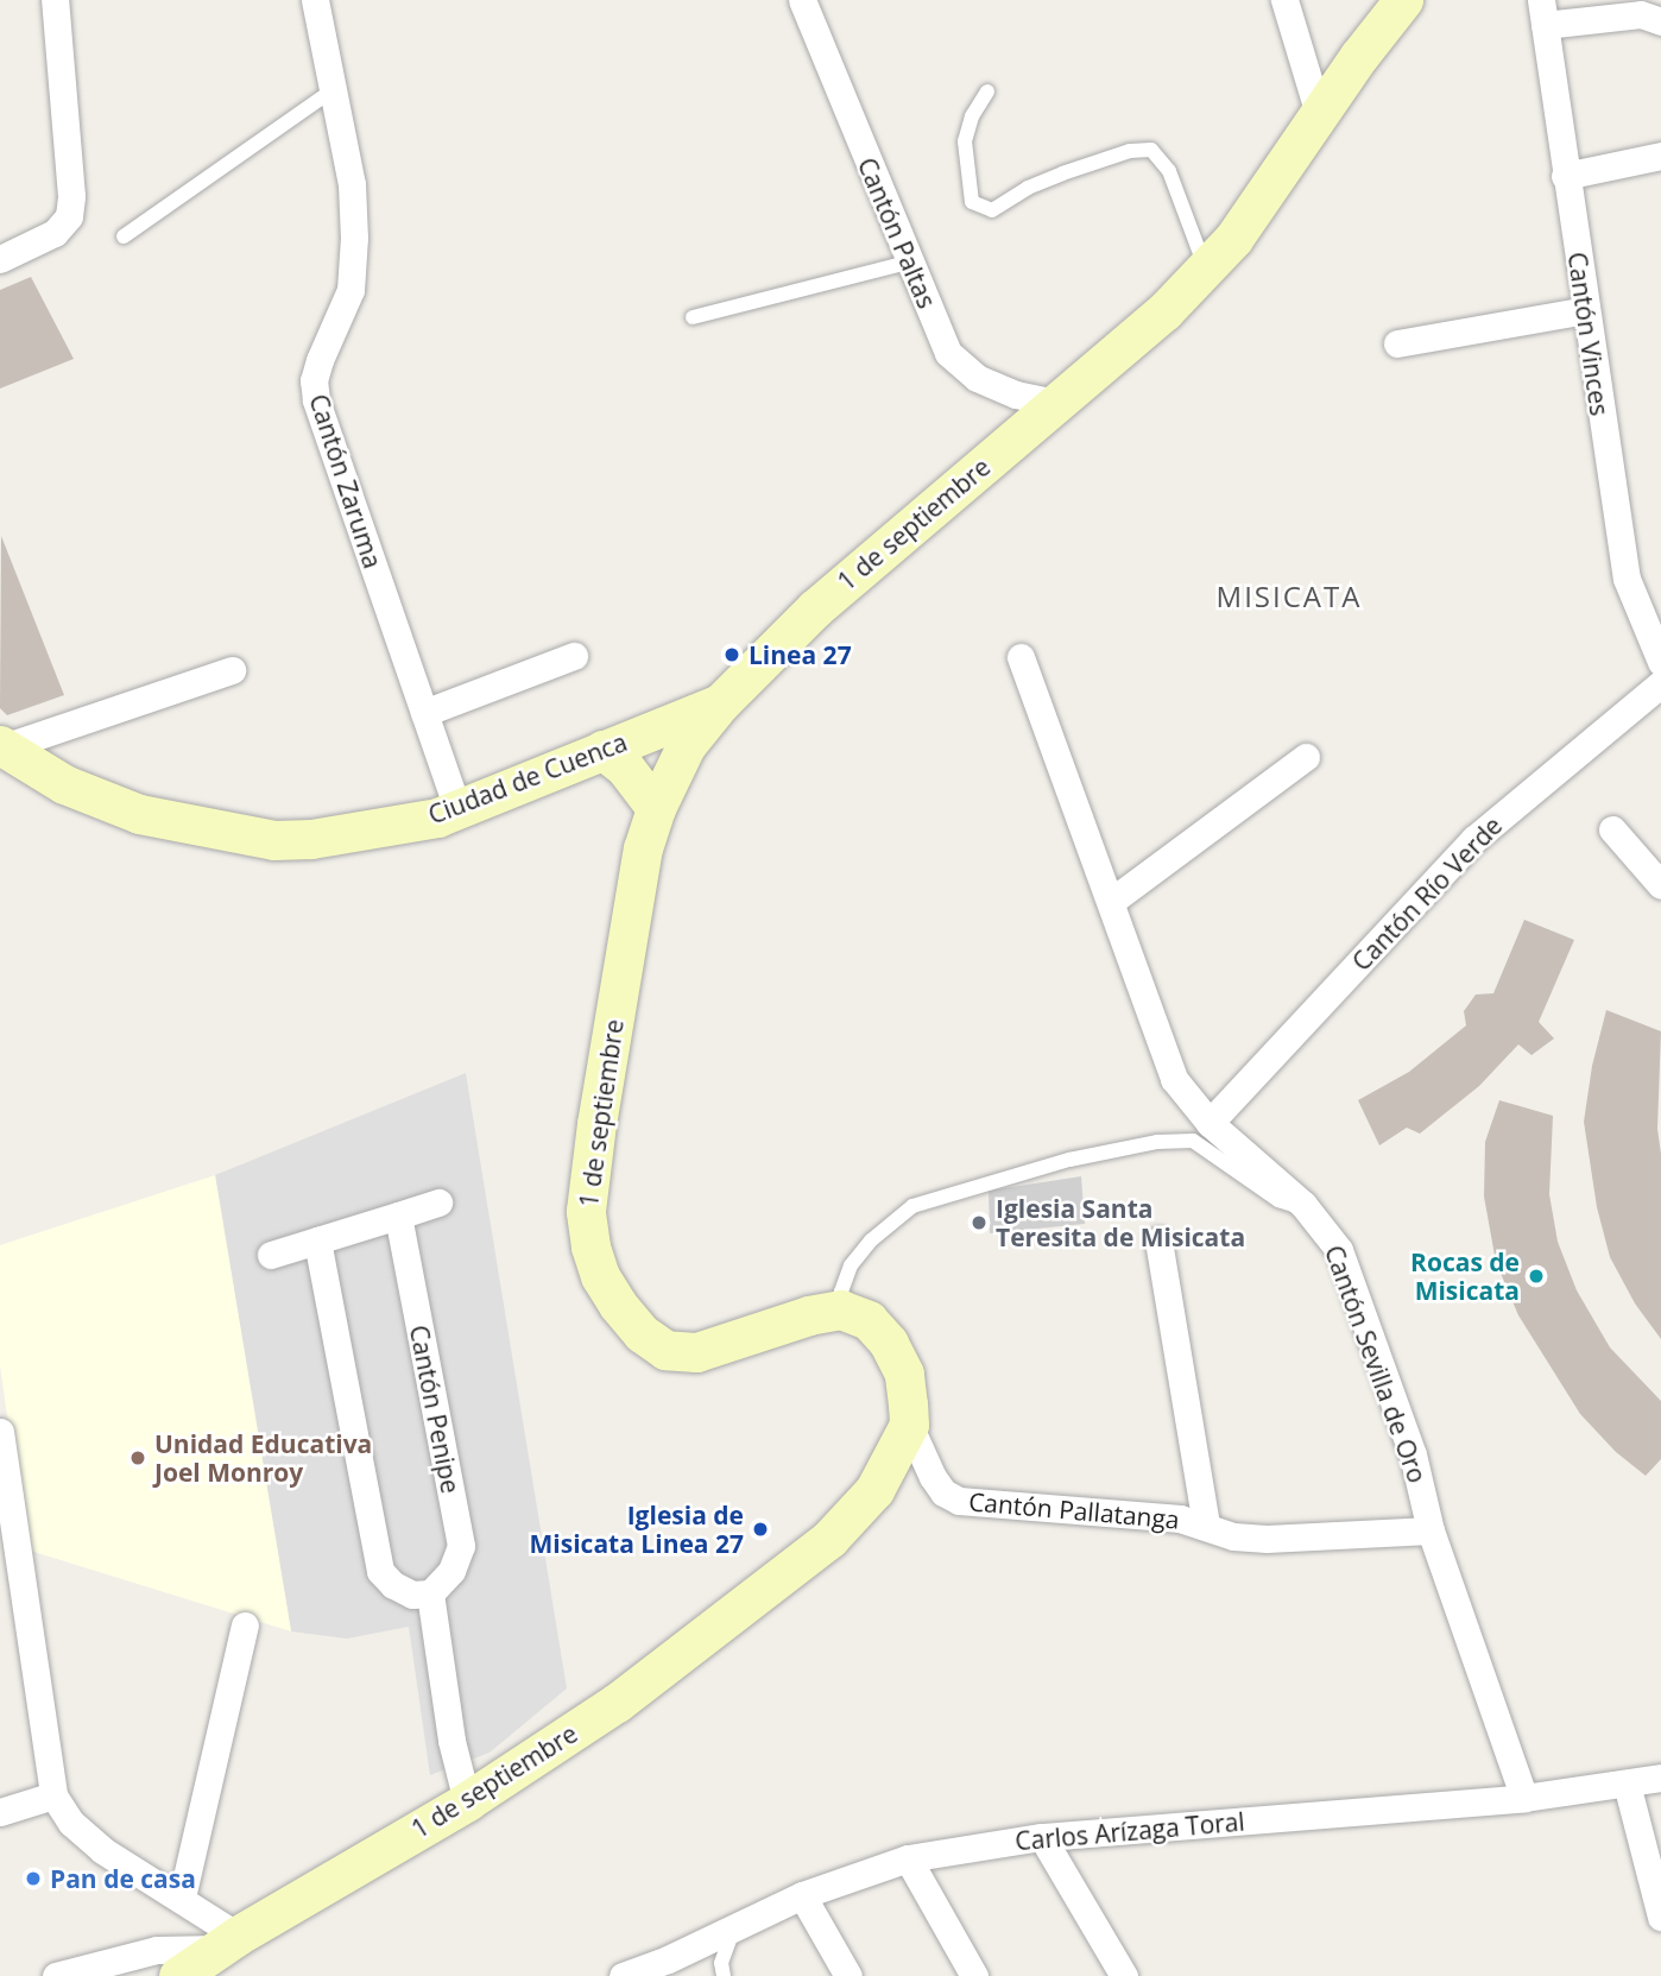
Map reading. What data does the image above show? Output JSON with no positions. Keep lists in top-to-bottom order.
{
  "streets": {
    "street": [
      "Cantón Paltas",
      "Cantón Vinces",
      "Cantón Zaruma",
      "1 de septiembre",
      "Ciudad de Cuenca",
      "Cantón Río Verde",
      "Cantón Sevilla de Oro",
      "Cantón Penipe",
      "Cantón Pallatanga",
      "Carlos Arízaga Toral"
    ]
  },
  "crossings": [
    ["Cantón Paltas", "1 de septiembre"],
    ["Cantón Zaruma", "Ciudad de Cuenca"],
    ["1 de septiembre", "Ciudad de Cuenca"],
    ["1 de septiembre", "Cantón Pallatanga"],
    ["Cantón Río Verde", "Cantón Sevilla de Oro"],
    ["Cantón Sevilla de Oro", "Cantón Pallatanga"],
    ["Cantón Sevilla de Oro", "Carlos Arízaga Toral"]
  ],
  "districts": ["MISICATA"],
  "places": [
    "Linea 27",
    "Iglesia Santa Teresita de Misicata",
    "Rocas de Misicata",
    "Unidad Educativa Joel Monroy",
    "Iglesia de Misicata Linea 27",
    "Pan de casa"
  ]
}
